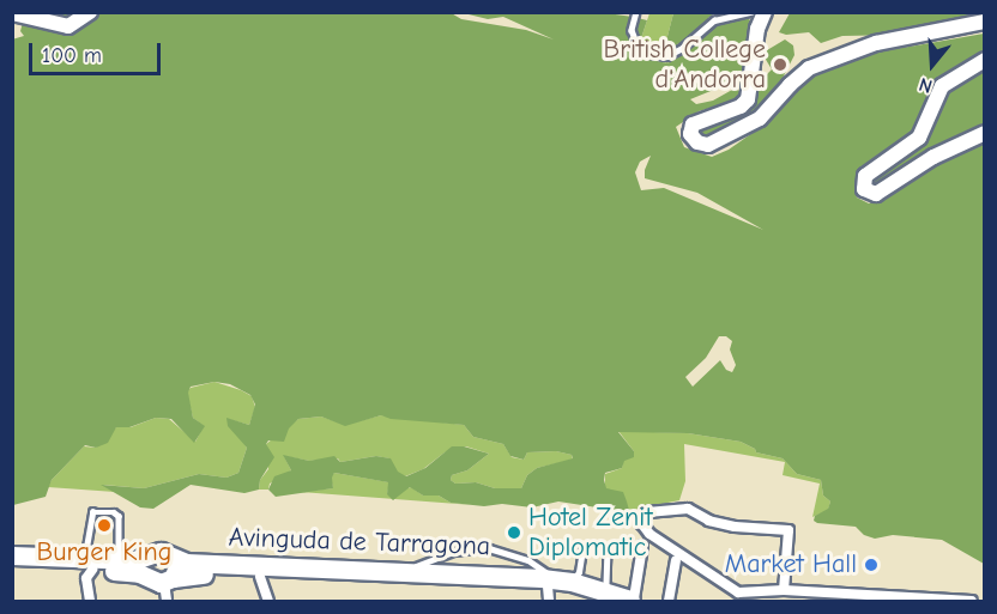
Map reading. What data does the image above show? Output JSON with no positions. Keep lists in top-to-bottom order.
{
  "streets": {
    "highway": ["Avinguda de Tarragona"]
  },
  "places": [
    "British College d'Andorra",
    "Burger King",
    "Hotel Zenit Diplomatic",
    "Market Hall"
  ],
  "scale_bar": "100 m",
  "north": "bottom"
}
